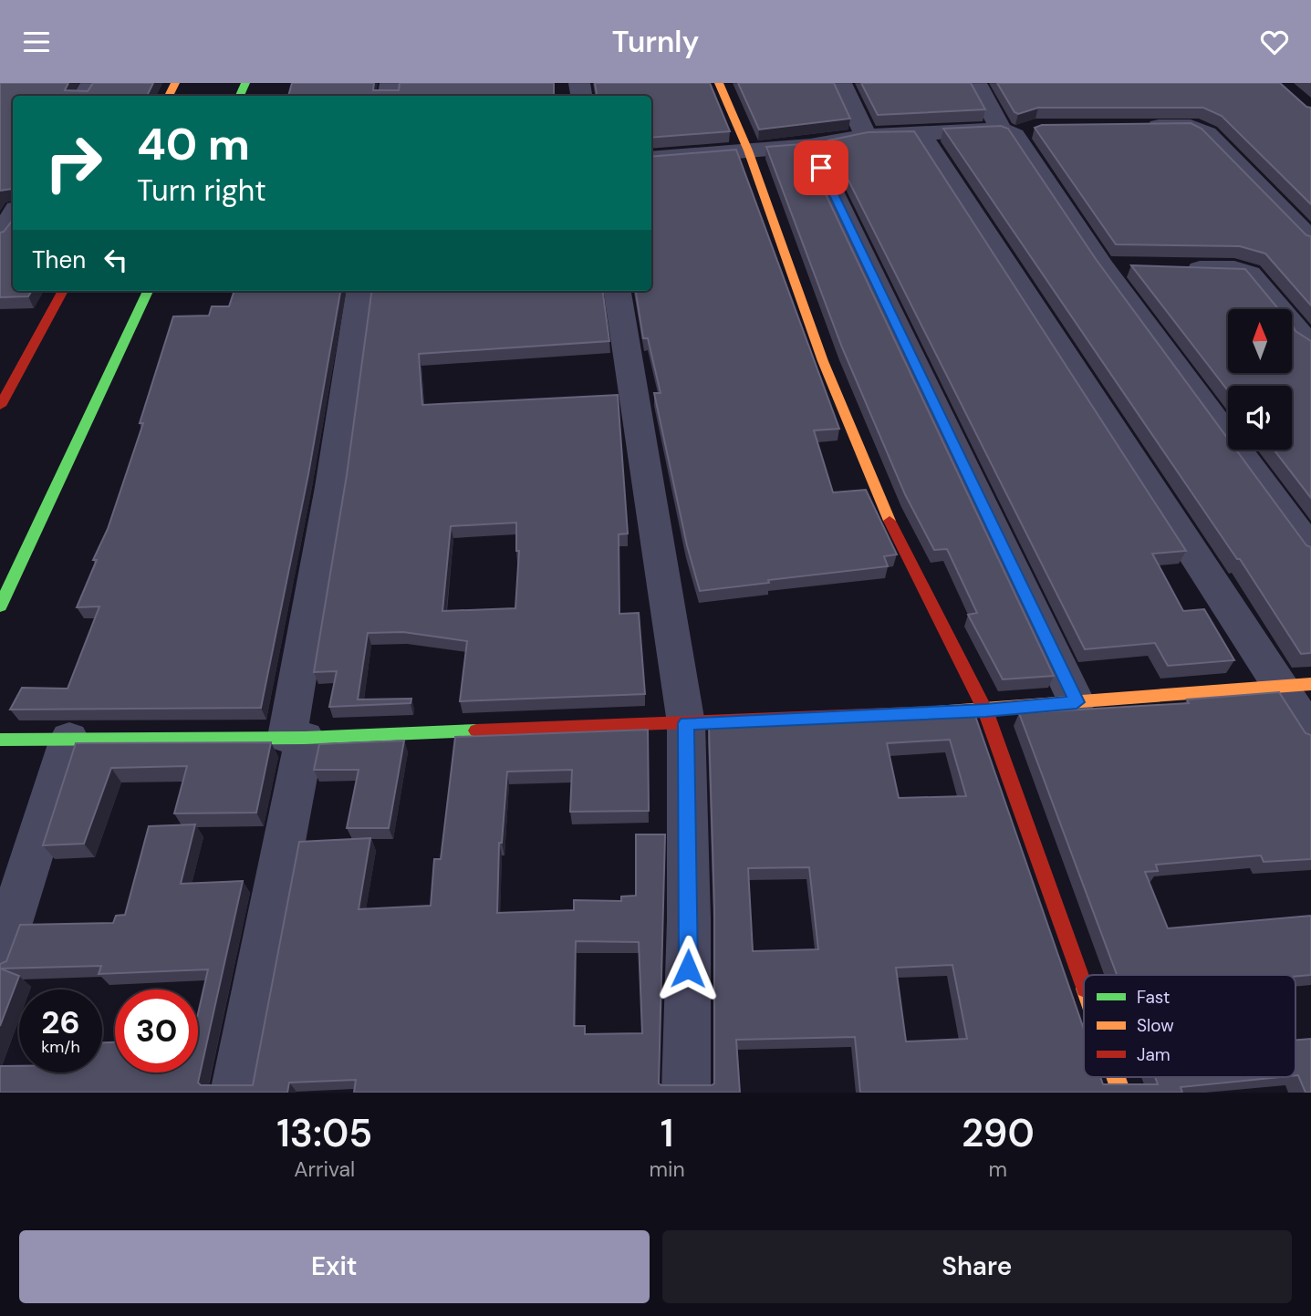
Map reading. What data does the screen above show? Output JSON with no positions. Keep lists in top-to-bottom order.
{
  "legend": ["Fast", "Slow", "Jam"],
  "north": "top",
  "page": {
    "header": "Turnly",
    "turn": ["40 m", "Turn right"],
    "then": "Then",
    "speed": "26 km/h",
    "limit": "30",
    "eta": [
      "13:05",
      "Arrival",
      "1",
      "min",
      "290",
      "m"
    ],
    "buttons": ["Exit", "Share"]
  }
}
